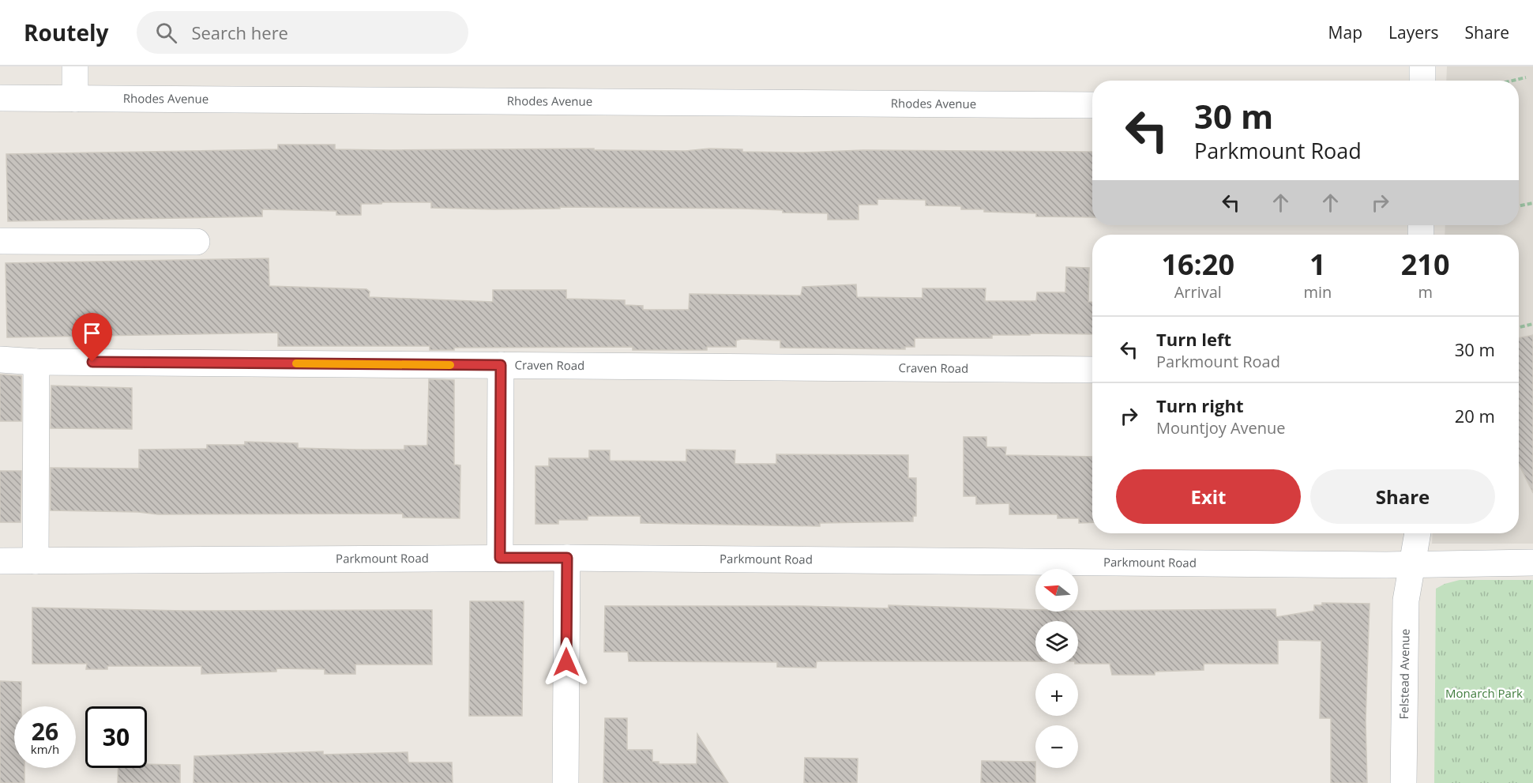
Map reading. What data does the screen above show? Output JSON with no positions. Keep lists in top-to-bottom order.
{
  "streets": {
    "street": [
      "Rhodes Avenue",
      "Craven Road",
      "Parkmount Road",
      "Felstead Avenue"
    ]
  },
  "crossings": [
    ["Parkmount Road", "Felstead Avenue"]
  ],
  "parks": ["Monarch Park"],
  "north": "left",
  "page": {
    "header": "Routely",
    "search": "Search here",
    "nav": ["Map", "Layers", "Share"],
    "turn": ["30 m", "Parkmount Road"],
    "eta": [
      "16:20",
      "Arrival",
      "1",
      "min",
      "210",
      "m"
    ],
    "list": [
      {
        "name": "Turn left",
        "note": "Parkmount Road",
        "value": "30 m"
      },
      {
        "name": "Turn right",
        "note": "Mountjoy Avenue",
        "value": "20 m"
      }
    ],
    "buttons": ["Exit", "Share"],
    "map_buttons": ["+", "−"],
    "speed": "26 km/h",
    "limit": "30"
  }
}
